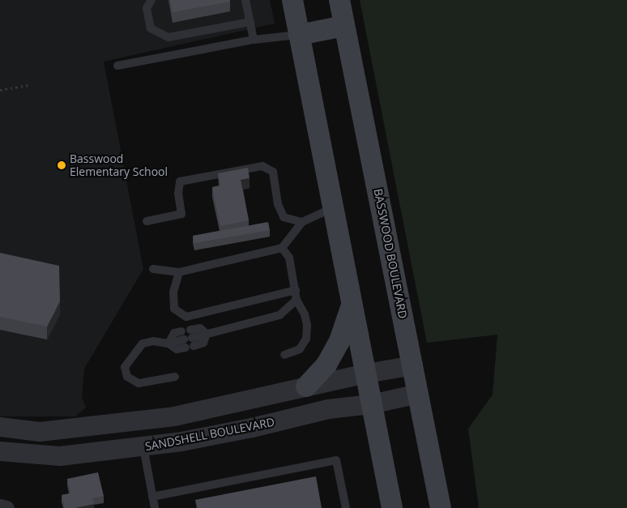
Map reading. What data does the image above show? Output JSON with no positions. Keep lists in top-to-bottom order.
{
  "streets": {
    "main road": ["BASSWOOD BOULEVARD"],
    "street": ["SANDSHELL BOULEVARD"]
  },
  "crossings": [
    ["BASSWOOD BOULEVARD", "SANDSHELL BOULEVARD"]
  ],
  "places": ["Basswood Elementary School"]
}
